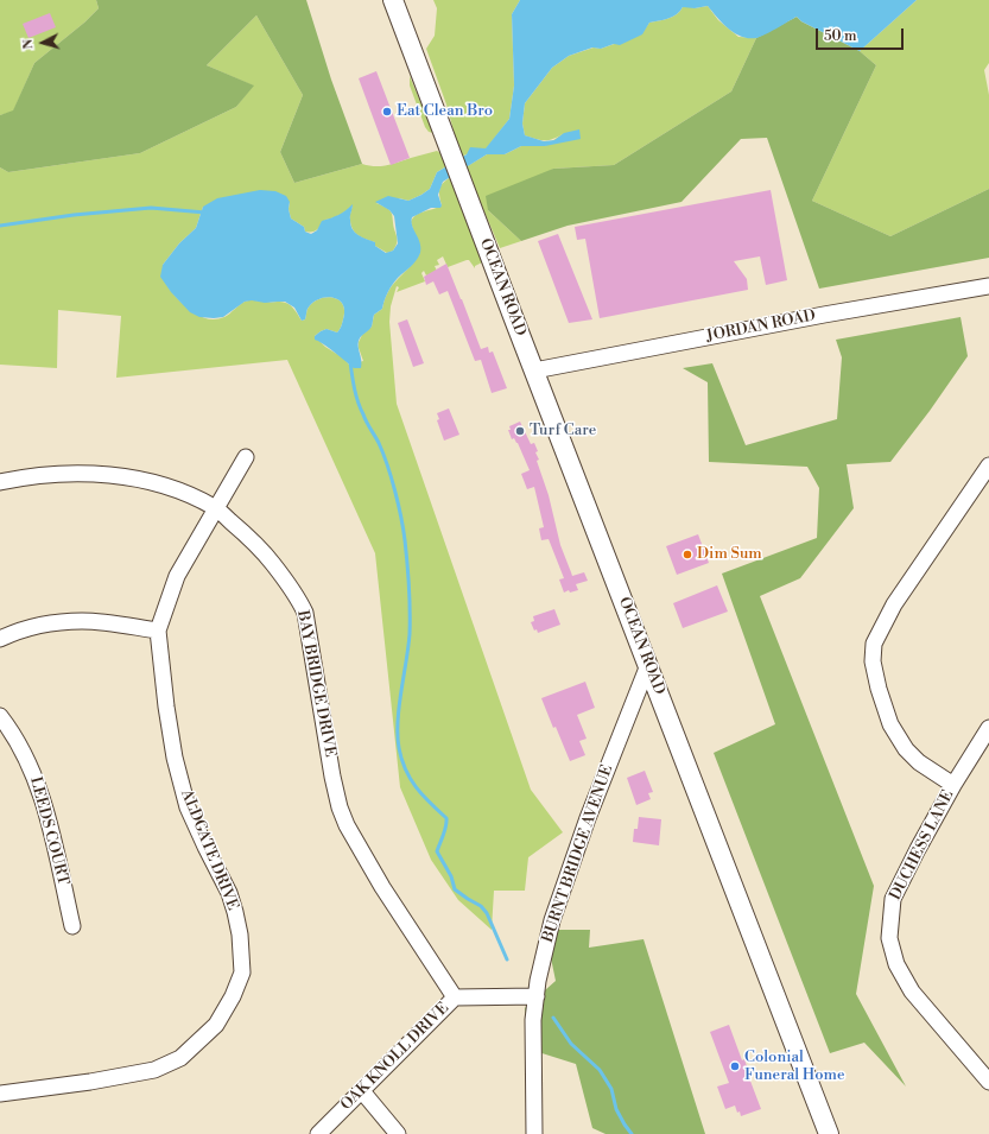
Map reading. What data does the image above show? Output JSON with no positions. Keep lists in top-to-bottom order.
{
  "streets": {
    "main road": ["OCEAN ROAD"],
    "street": [
      "JORDAN ROAD",
      "BAY BRIDGE DRIVE",
      "LEEDS COURT",
      "DUCHESS LANE",
      "ALDGATE DRIVE",
      "BURNT BRIDGE AVENUE",
      "OAK KNOLL DRIVE"
    ]
  },
  "crossings": [
    ["OCEAN ROAD", "JORDAN ROAD"],
    ["OCEAN ROAD", "BURNT BRIDGE AVENUE"],
    ["BAY BRIDGE DRIVE", "ALDGATE DRIVE"],
    ["BAY BRIDGE DRIVE", "OAK KNOLL DRIVE"],
    ["BURNT BRIDGE AVENUE", "OAK KNOLL DRIVE"]
  ],
  "places": [
    "Eat Clean Bro",
    "Turf Care",
    "Dim Sum",
    "Colonial Funeral Home"
  ],
  "scale_bar": "50 m",
  "north": "left"
}
